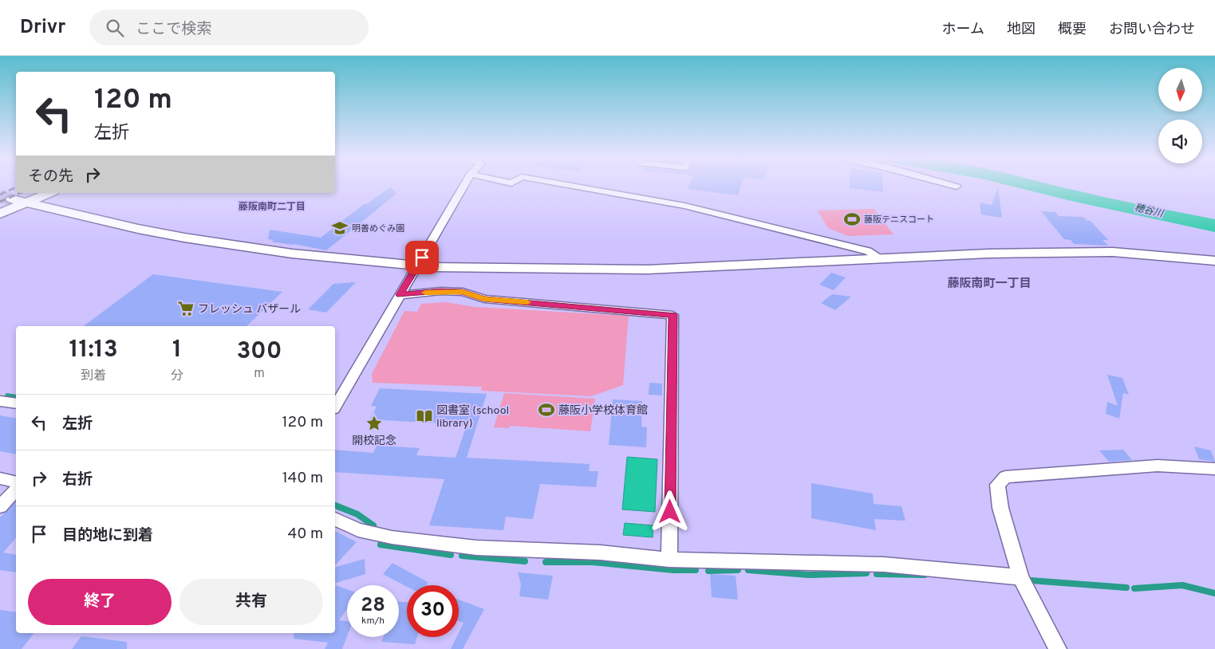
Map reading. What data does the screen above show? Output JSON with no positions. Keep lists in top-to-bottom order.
{
  "districts": ["藤阪南町二丁目", "藤阪南町一丁目"],
  "water": ["穂谷川"],
  "places": {
    "sports": ["藤阪テニスコート", "藤阪小学校体育館"],
    "school or university": ["明善めぐみ園"],
    "supermarket": ["フレッシュ バザール"],
    "library": ["図書室 (school library)"],
    "place": ["開校記念"]
  },
  "north": "bottom",
  "page": {
    "header": "Drivr",
    "search": "ここで検索",
    "nav": [
      "ホーム",
      "地図",
      "概要",
      "お問い合わせ"
    ],
    "turn": ["120 m", "左折"],
    "then": "その先",
    "eta": [
      "11:13",
      "到着",
      "1",
      "分",
      "300",
      "m"
    ],
    "list": [
      {
        "name": "左折",
        "value": "120 m"
      },
      {
        "name": "右折",
        "value": "140 m"
      },
      {
        "name": "目的地に到着",
        "value": "40 m"
      }
    ],
    "buttons": ["終了", "共有"],
    "speed": "28 km/h",
    "limit": "30"
  }
}
